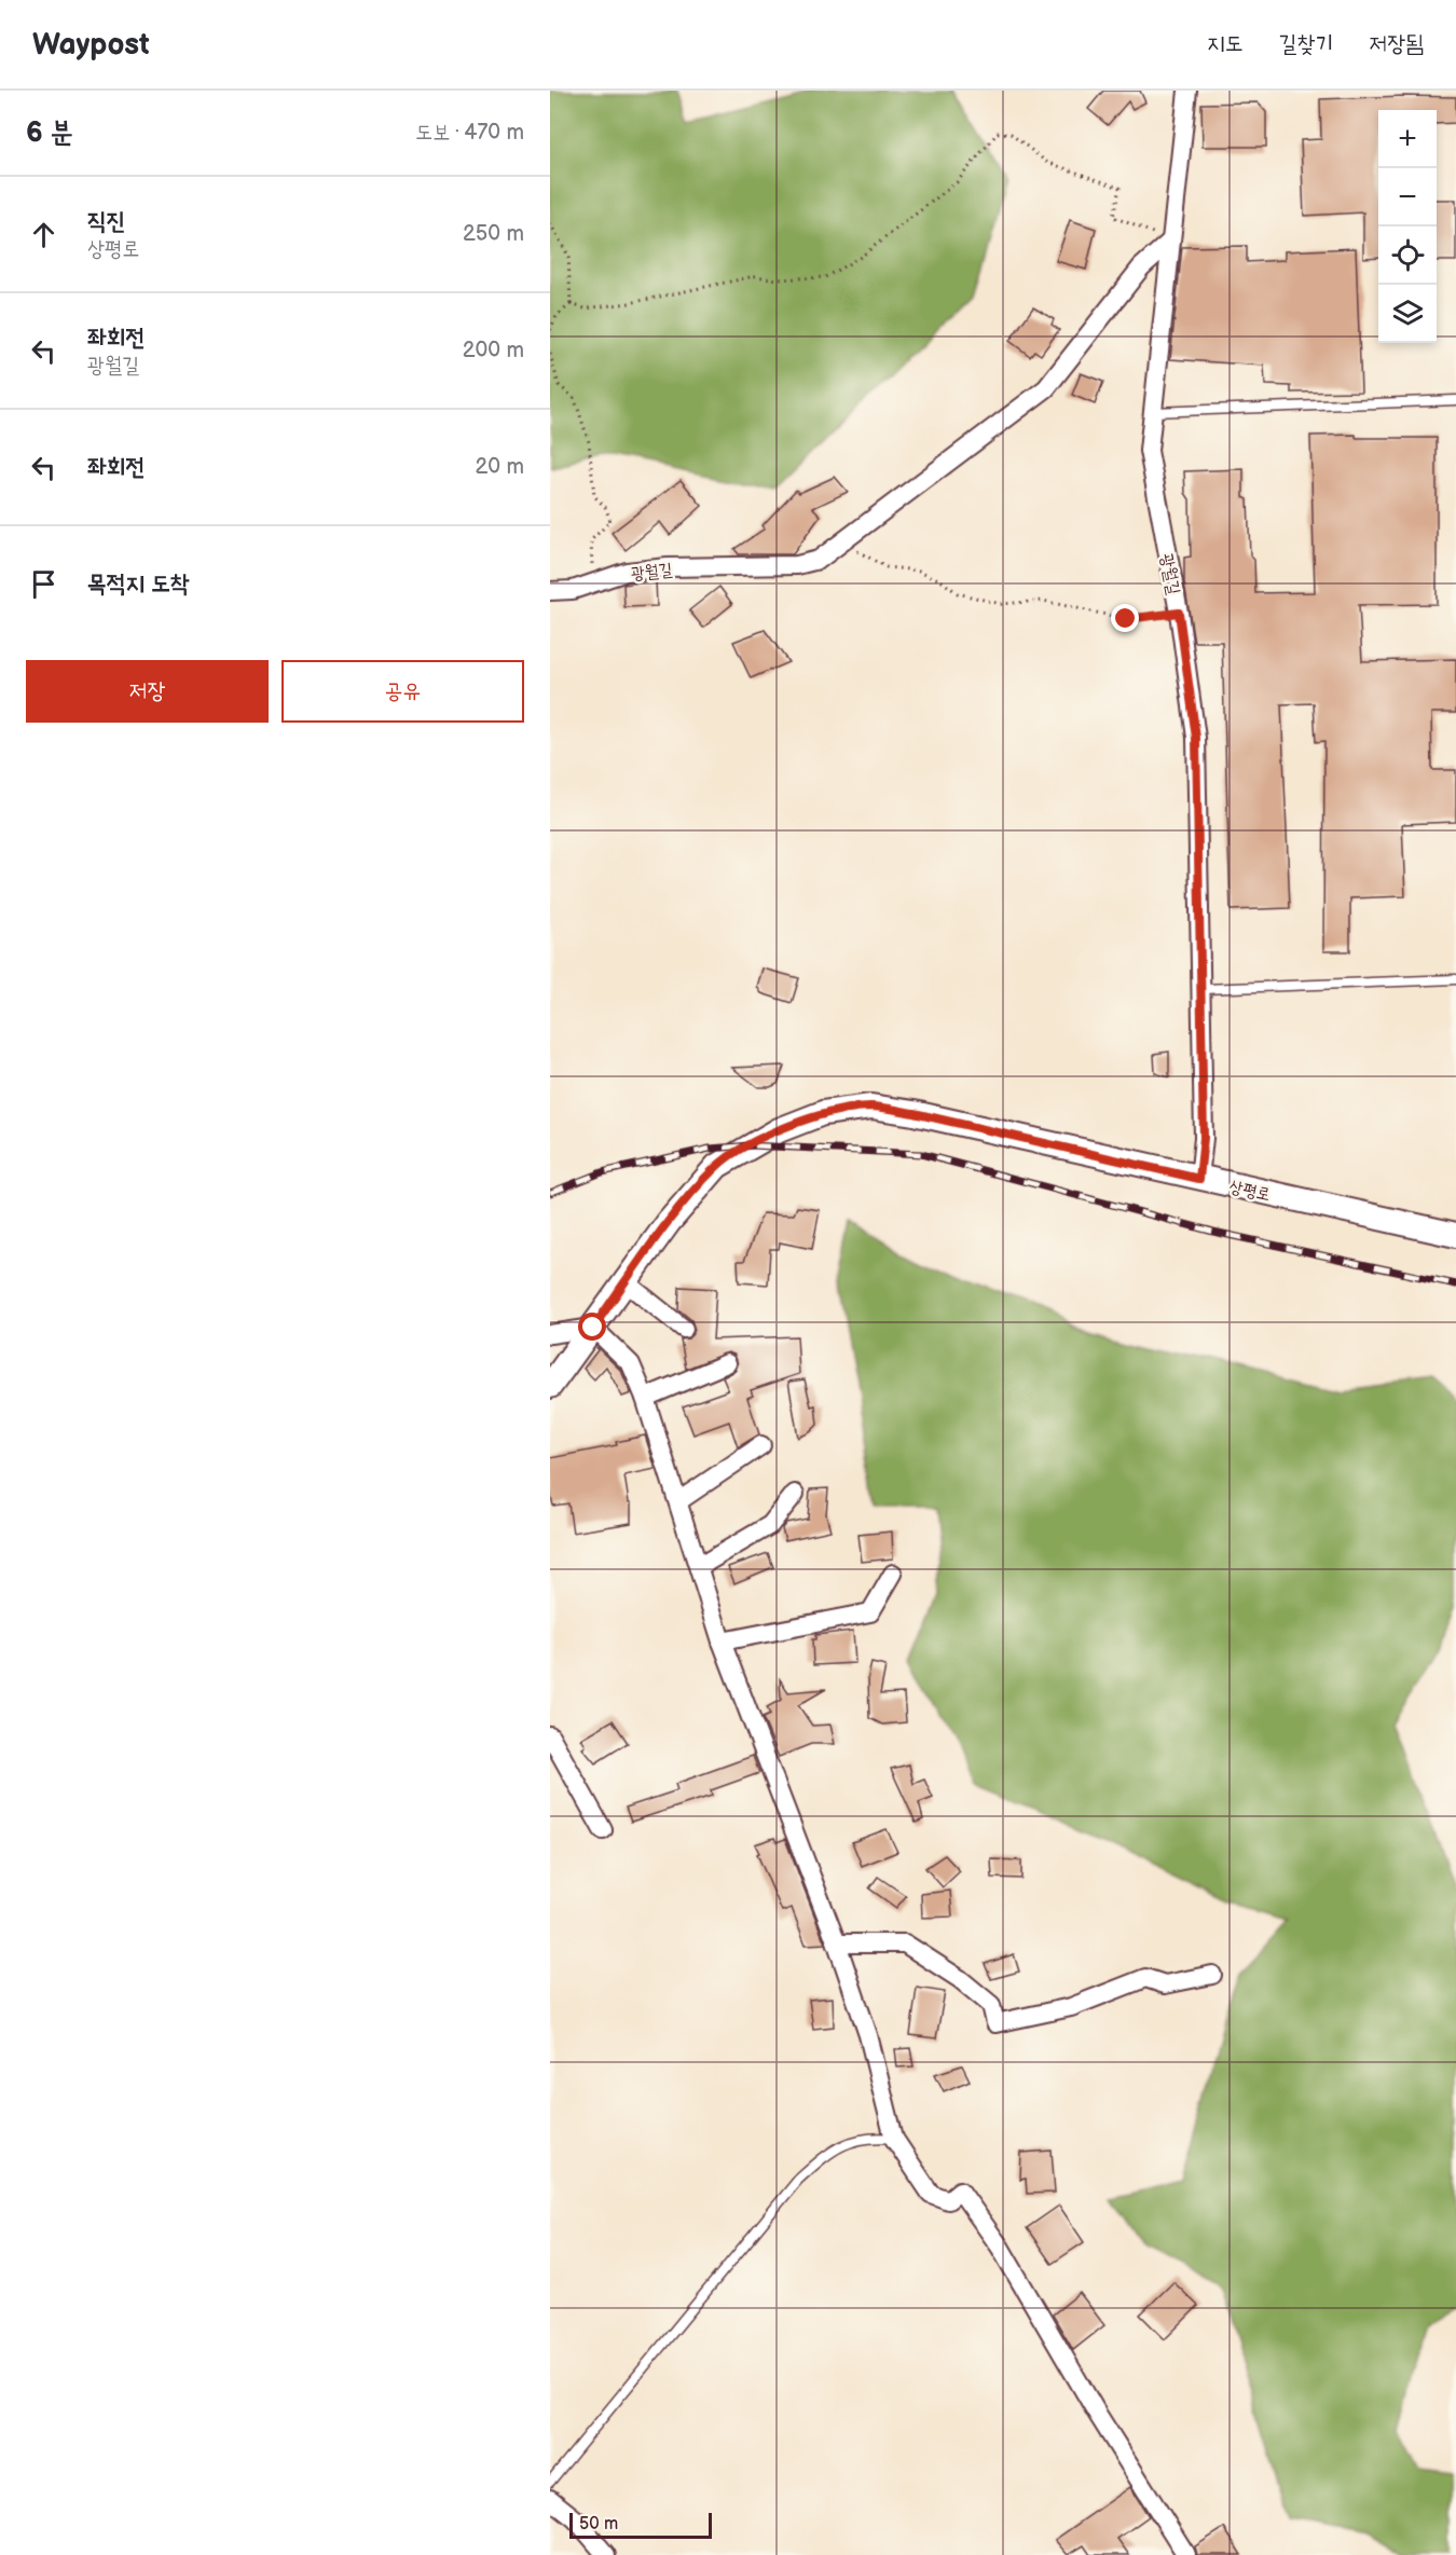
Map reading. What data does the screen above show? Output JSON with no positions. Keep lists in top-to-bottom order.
{
  "streets": {
    "main road": ["상평로"],
    "street": ["광월길"]
  },
  "crossings": [
    ["광월길", "상평로"]
  ],
  "scale_bar": "50 m",
  "page": {
    "header": "Waypost",
    "nav": ["지도", "길찾기", "저장됨"],
    "heading": ["6 분", "도보 · 470 m"],
    "map_buttons": ["+", "−"],
    "list": [
      ["직진", "상평로", "250 m"],
      ["좌회전", "광월길", "200 m"],
      ["좌회전", "20 m"],
      "목적지 도착"
    ],
    "buttons": ["저장", "공유"],
    "scale": "50 m"
  }
}
